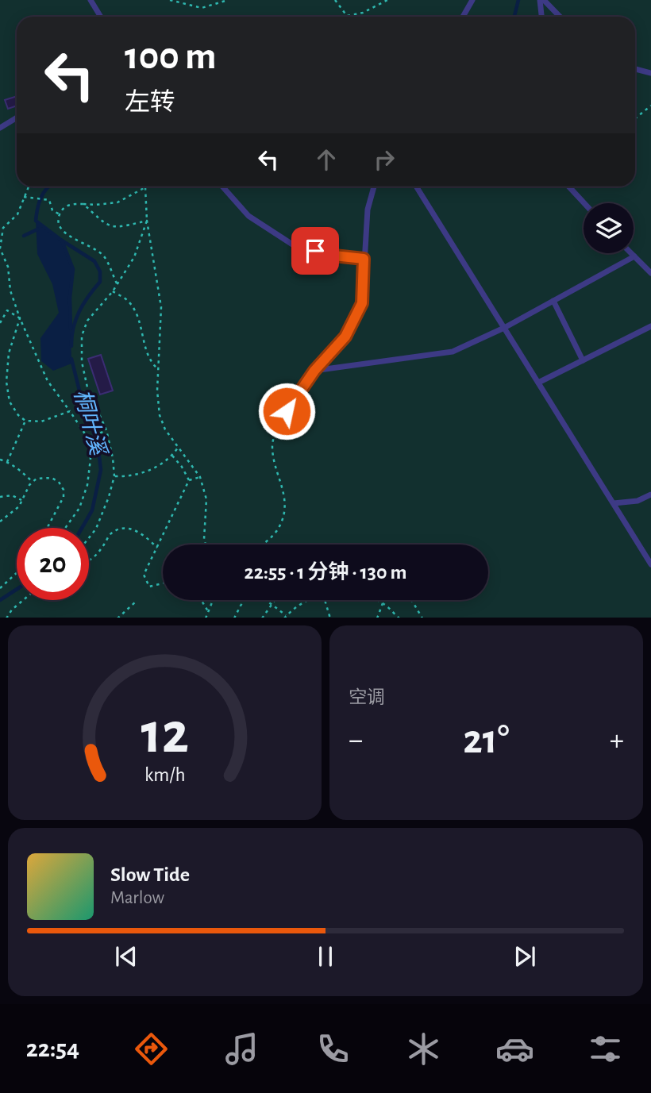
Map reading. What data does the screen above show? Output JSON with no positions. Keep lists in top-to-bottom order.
{
  "water": ["桐叶溪"],
  "page": {
    "turn": ["100 m", "左转"],
    "limit": "20",
    "trip": "22:55 · 1 分钟 · 130 m",
    "tile": "空调",
    "heat": ["−", "21°", "+"],
    "song": ["Slow Tide", "Marlow"],
    "tabs": "22:54",
    "gauge": ["12", "km/h"]
  }
}
